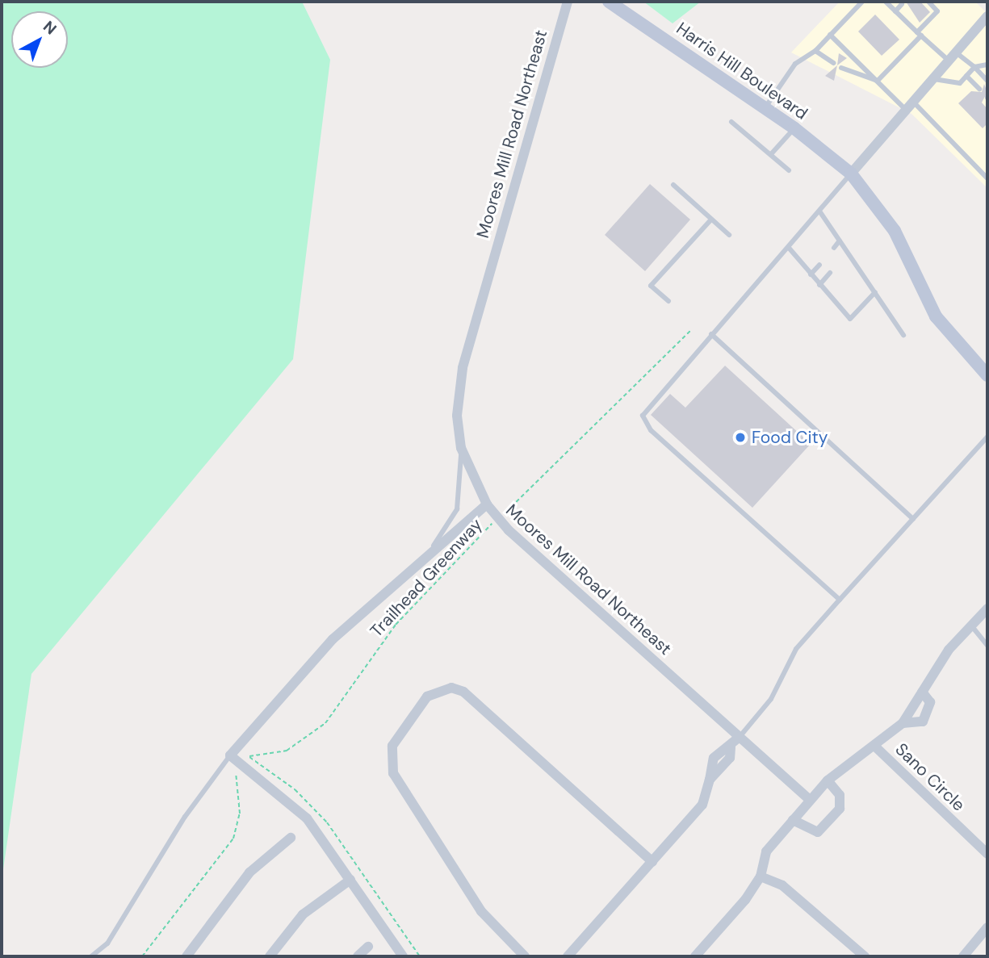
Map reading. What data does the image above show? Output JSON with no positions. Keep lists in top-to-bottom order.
{
  "streets": {
    "street": ["Harris Hill Boulevard", "Moores Mill Road Northeast", "Sano Circle"],
    "path": ["Trailhead Greenway"]
  },
  "crossings": [
    ["Moores Mill Road Northeast", "Trailhead Greenway"]
  ],
  "places": ["Food City"],
  "north": "top right"
}
